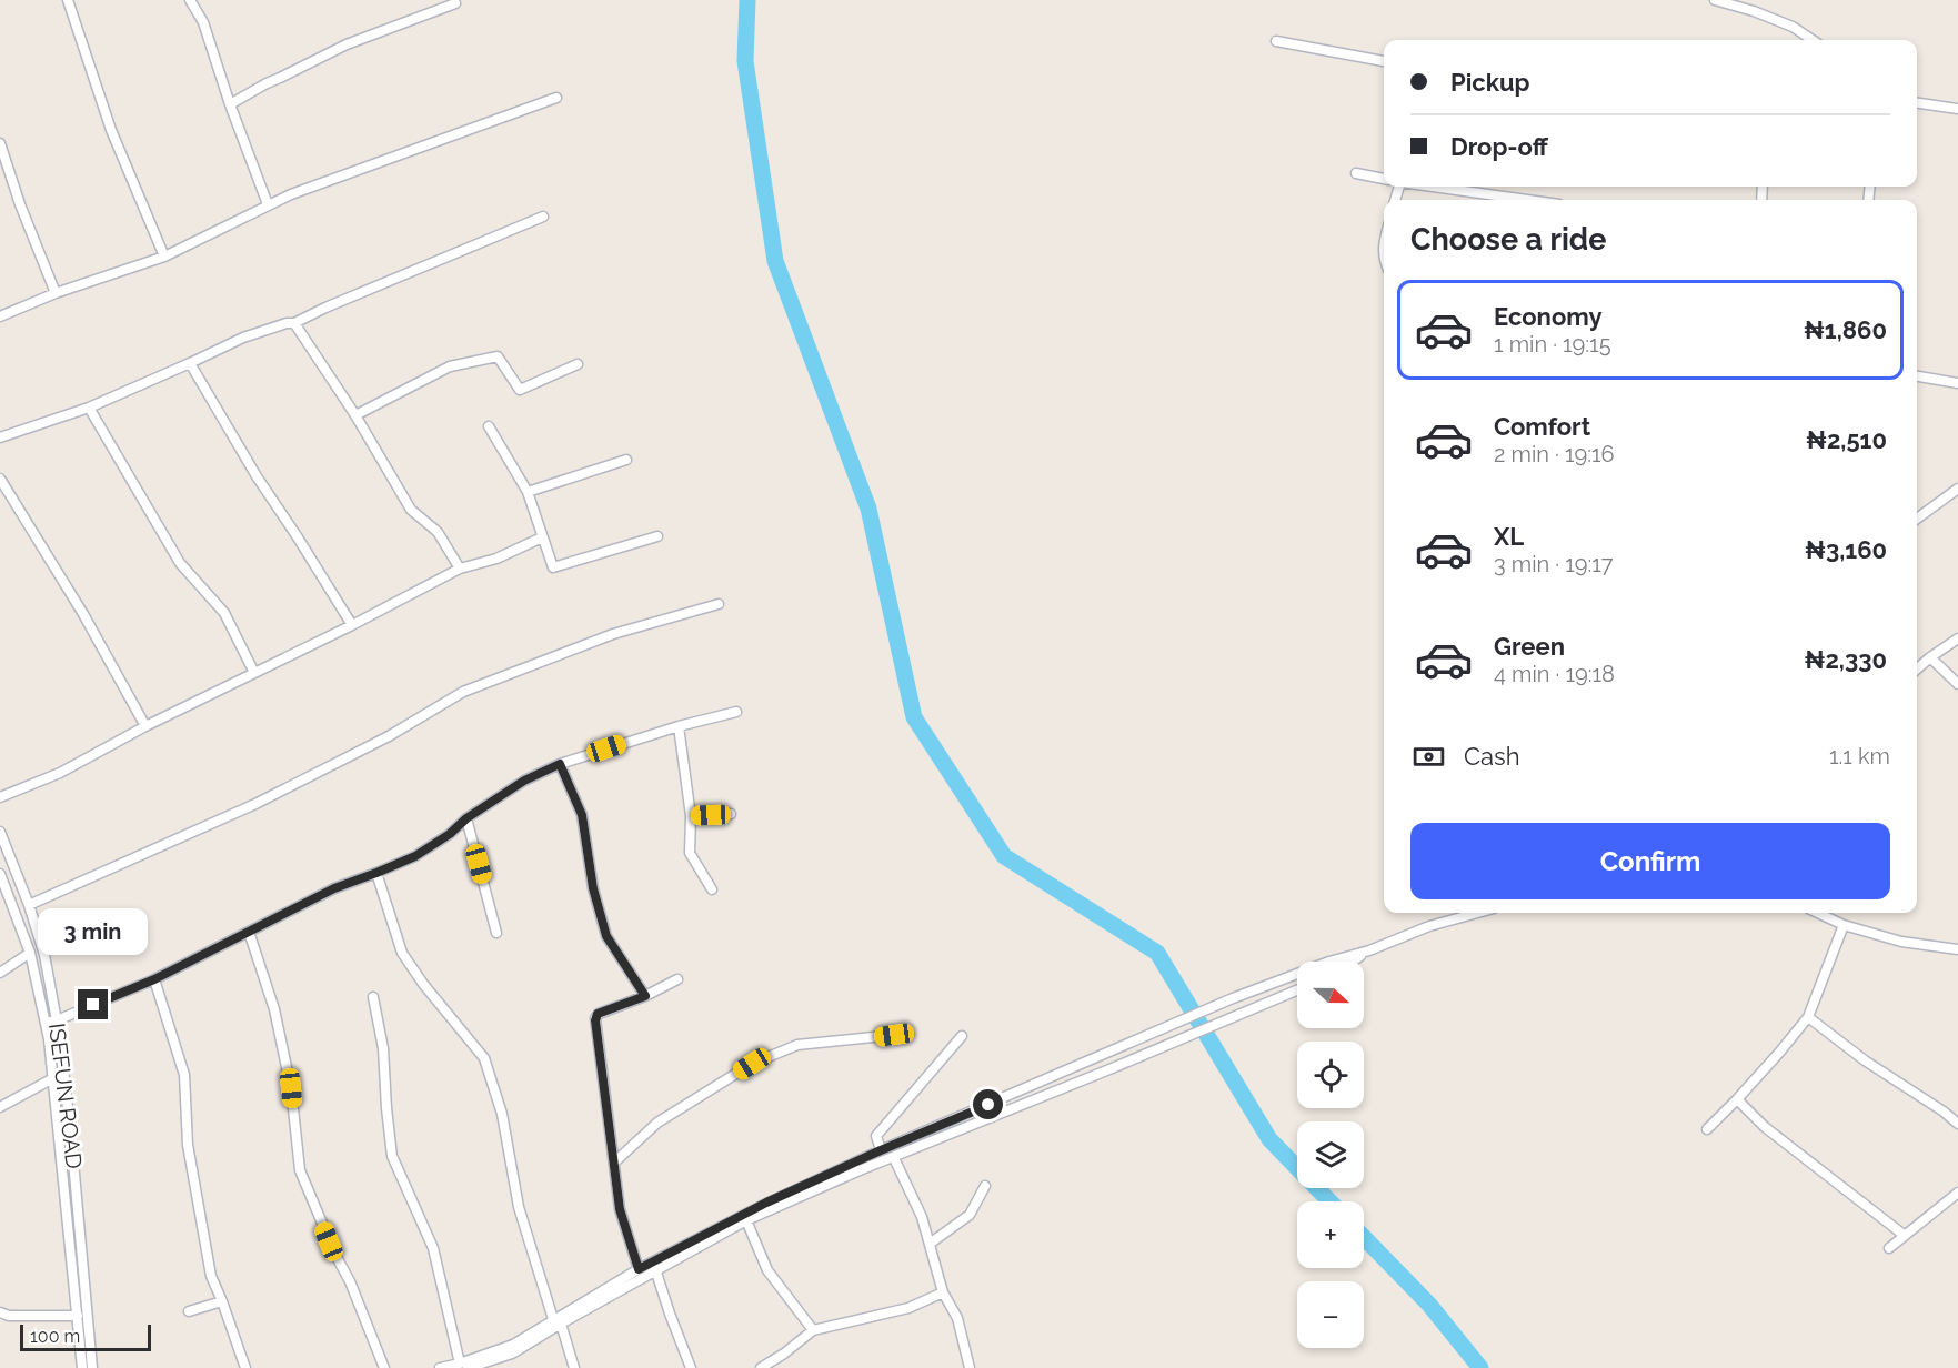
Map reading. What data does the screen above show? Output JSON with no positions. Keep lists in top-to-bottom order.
{
  "streets": {
    "street": ["ISEFUN ROAD"]
  },
  "scale_bar": "100 m",
  "north": "right",
  "page": {
    "banner": ["Pickup", "Drop-off"],
    "heading": "Choose a ride",
    "list": [
      {
        "name": "Economy",
        "note": "1 min · 19:15",
        "value": "₦1,860"
      },
      {
        "name": "Comfort",
        "note": "2 min · 19:16",
        "value": "₦2,510"
      },
      {
        "name": "XL",
        "note": "3 min · 19:17",
        "value": "₦3,160"
      },
      {
        "name": "Green",
        "note": "4 min · 19:18",
        "value": "₦2,330"
      }
    ],
    "pay": ["Cash", "1.1 km"],
    "buttons": "Confirm",
    "bubble": "3 min",
    "map_buttons": ["+", "−"],
    "scale": "100 m"
  }
}
